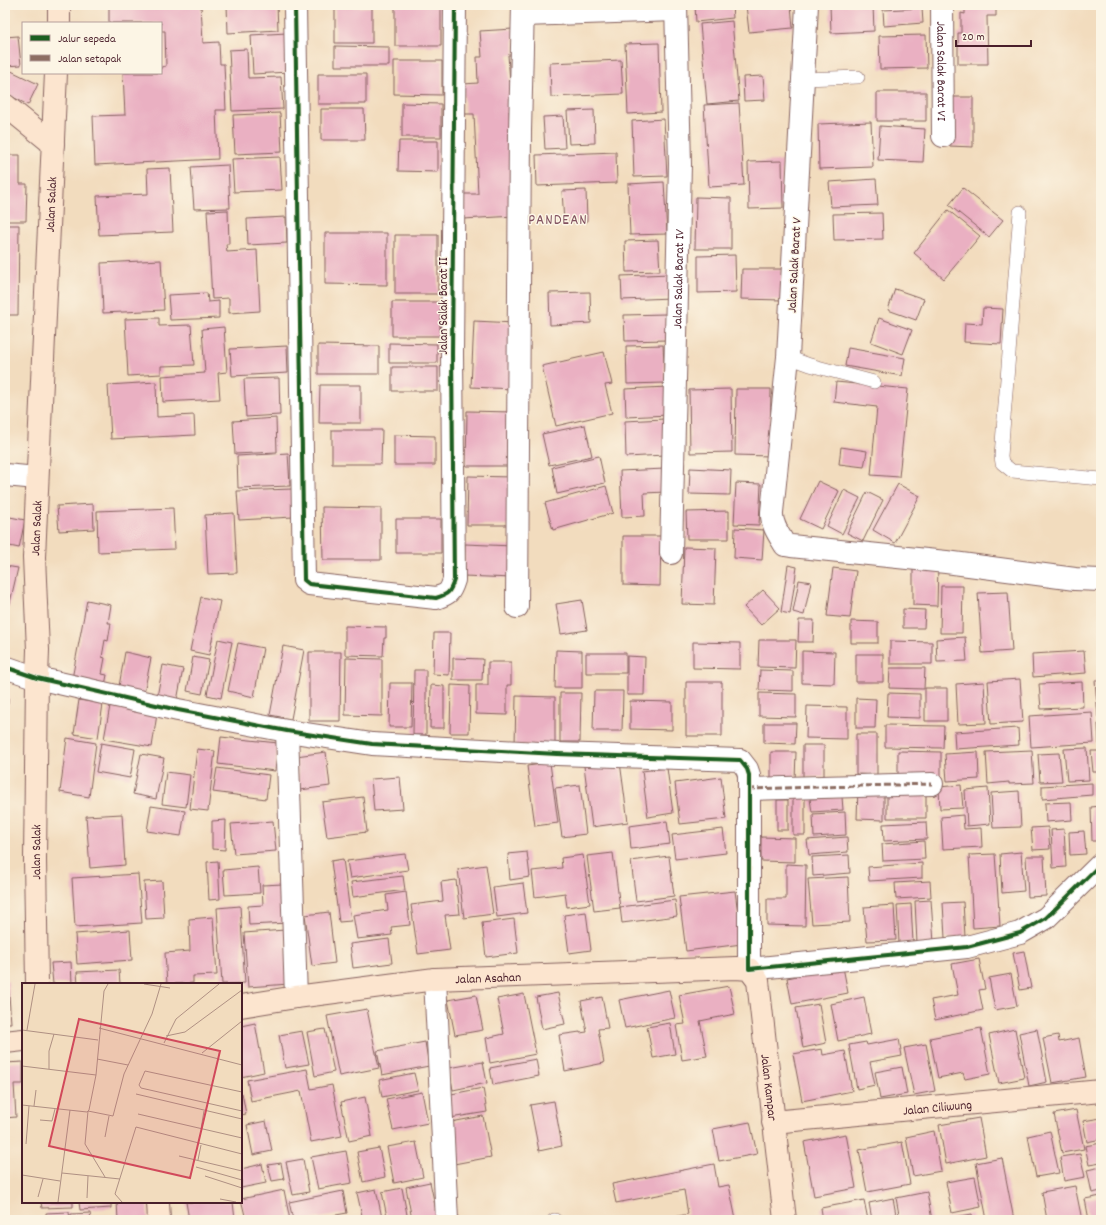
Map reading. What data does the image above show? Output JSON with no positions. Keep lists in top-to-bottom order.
{
  "streets": {
    "street": [
      "Jalan Salak Barat VI",
      "Jalan Salak",
      "Jalan Salak Barat V",
      "Jalan Salak Barat IV",
      "Jalan Salak Barat II",
      "Jalan Asahan",
      "Jalan Kampar",
      "Jalan Ciliwung"
    ]
  },
  "crossings": [
    ["Jalan Asahan", "Jalan Kampar"],
    ["Jalan Kampar", "Jalan Ciliwung"]
  ],
  "districts": ["PANDEAN"],
  "legend": ["Jalur sepeda", "Jalan setapak"],
  "scale_bar": "20 m"
}
